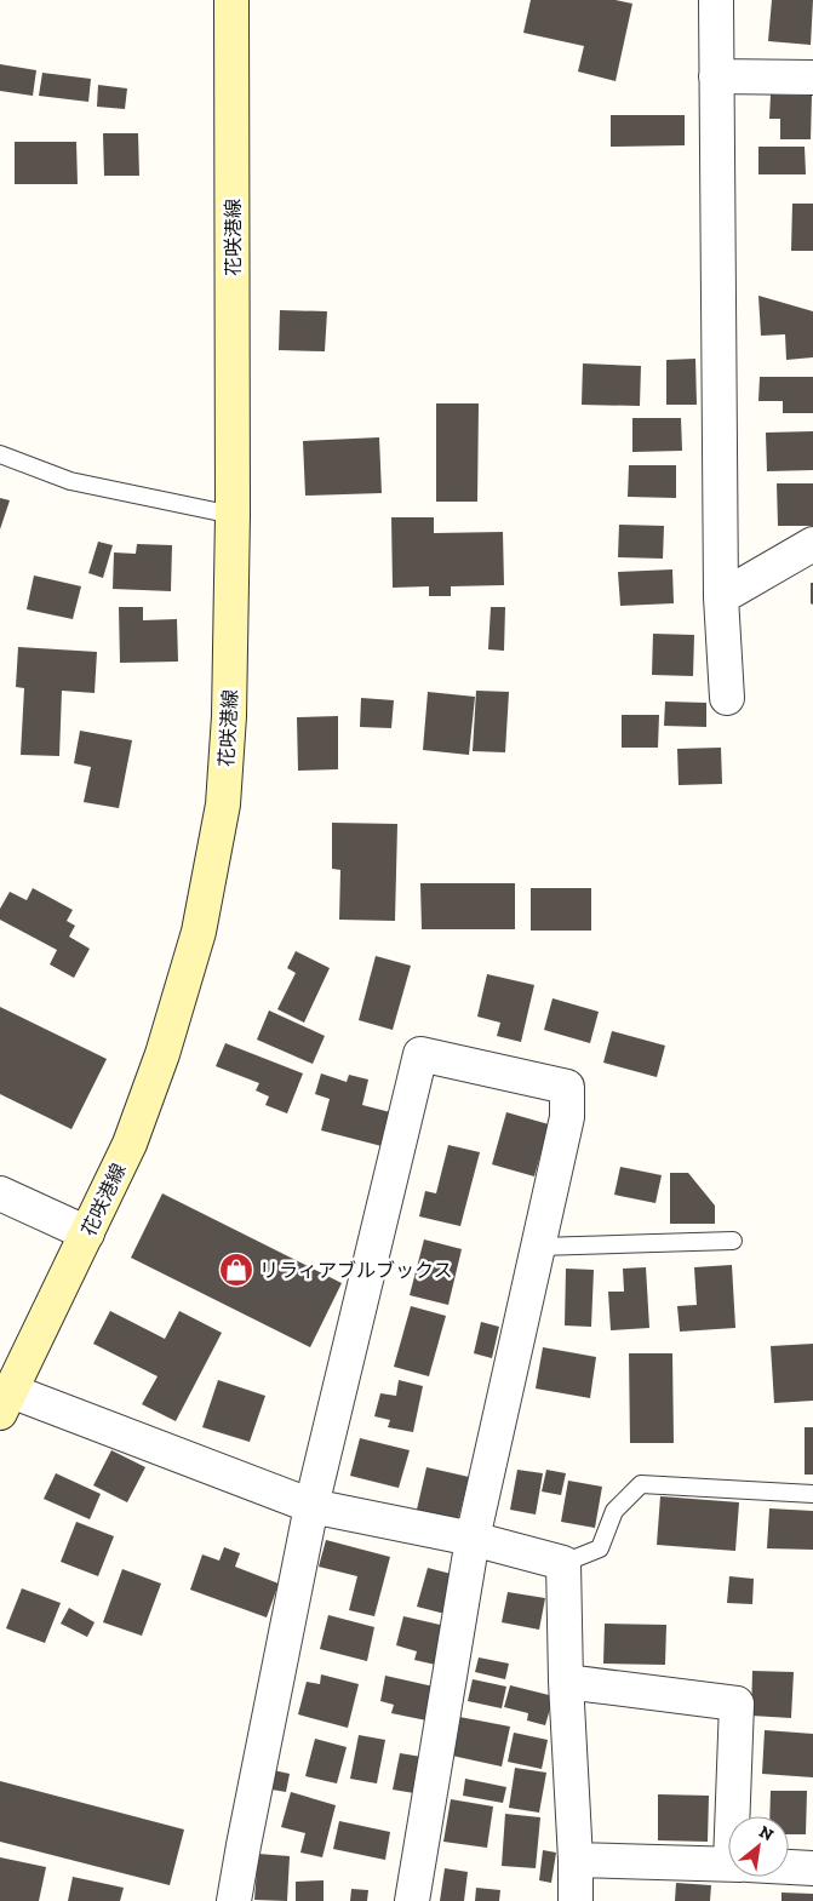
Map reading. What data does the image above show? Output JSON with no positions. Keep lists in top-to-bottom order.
{
  "streets": {
    "main road": ["花咲港線"]
  },
  "places": {
    "shop": ["リラィアブルブックス"]
  },
  "north": "top right"
}
